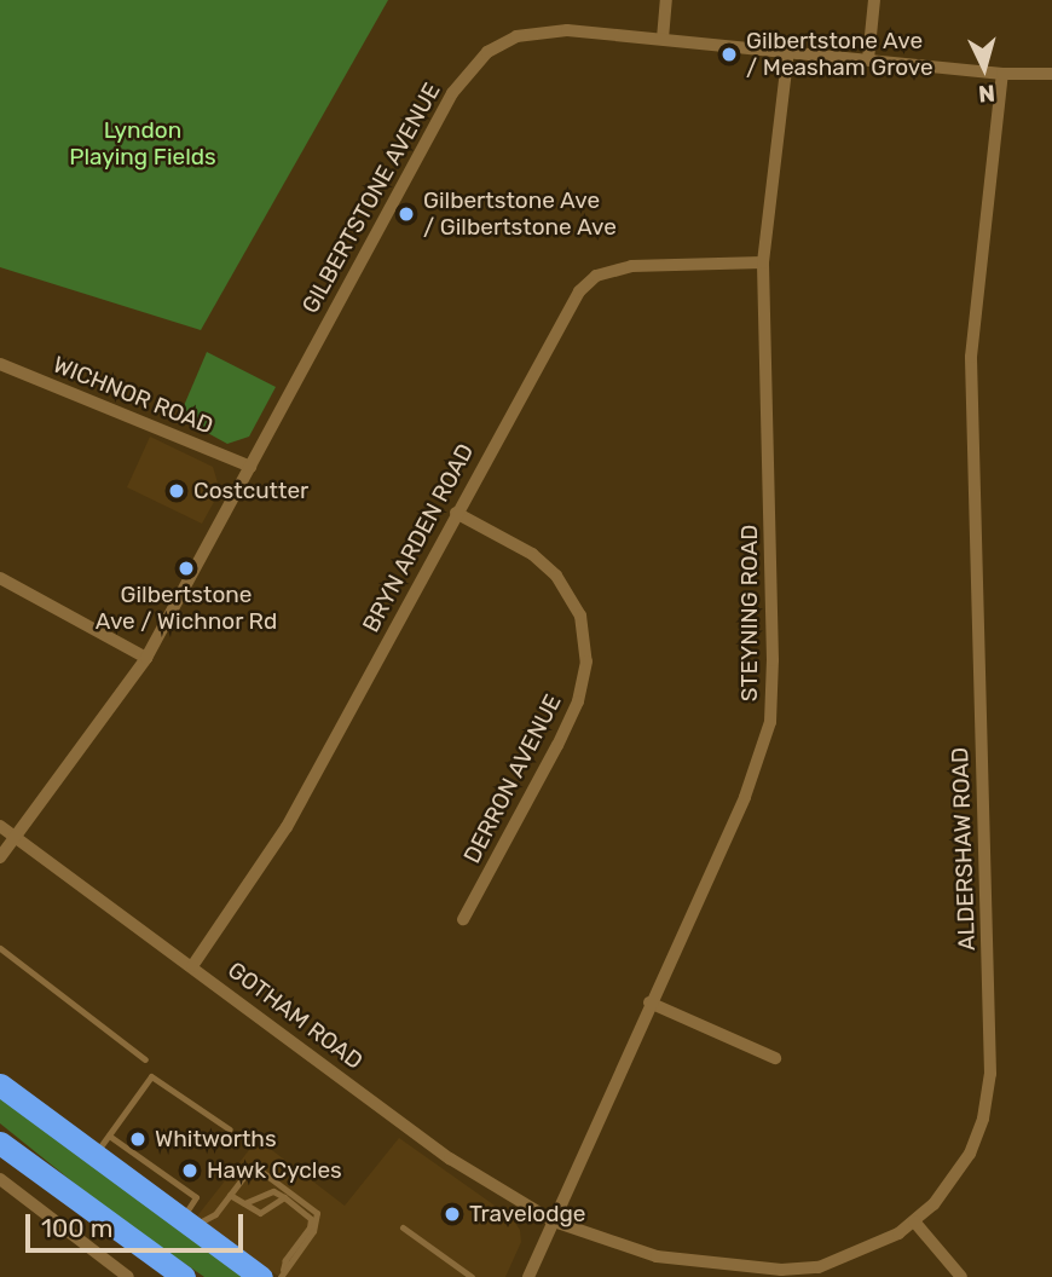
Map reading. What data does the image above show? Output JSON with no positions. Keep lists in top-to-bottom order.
{
  "streets": {
    "street": [
      "GILBERTSTONE AVENUE",
      "WICHNOR ROAD",
      "BRYN ARDEN ROAD",
      "STEYNING ROAD",
      "DERRON AVENUE",
      "ALDERSHAW ROAD",
      "GOTHAM ROAD"
    ]
  },
  "crossings": [
    ["GILBERTSTONE AVENUE", "WICHNOR ROAD"],
    ["GILBERTSTONE AVENUE", "STEYNING ROAD"],
    ["GILBERTSTONE AVENUE", "ALDERSHAW ROAD"],
    ["GILBERTSTONE AVENUE", "GOTHAM ROAD"],
    ["BRYN ARDEN ROAD", "STEYNING ROAD"],
    ["BRYN ARDEN ROAD", "DERRON AVENUE"],
    ["BRYN ARDEN ROAD", "GOTHAM ROAD"],
    ["STEYNING ROAD", "ALDERSHAW ROAD"],
    ["STEYNING ROAD", "GOTHAM ROAD"],
    ["ALDERSHAW ROAD", "GOTHAM ROAD"]
  ],
  "parks": ["Lyndon Playing Fields"],
  "places": [
    "Gilbertstone Ave / Measham Grove",
    "Gilbertstone Ave / Gilbertstone Ave",
    "Costcutter",
    "Gilbertstone Ave / Wichnor Rd",
    "Whitworths",
    "Hawk Cycles",
    "Travelodge"
  ],
  "scale_bar": "100 m",
  "north": "bottom"
}
